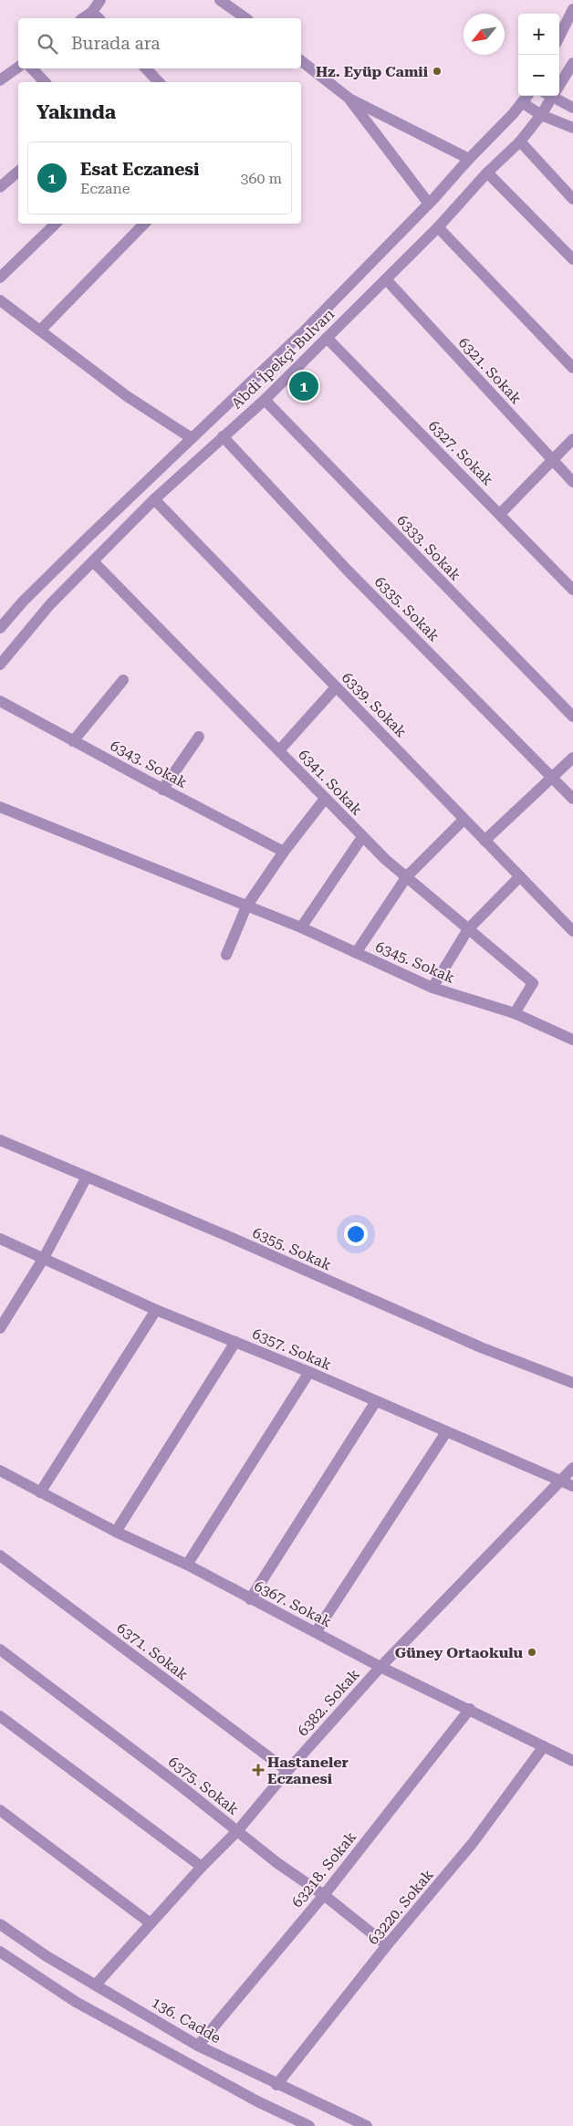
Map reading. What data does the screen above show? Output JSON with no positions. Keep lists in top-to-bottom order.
{
  "streets": {
    "street": [
      "Abdi İpekçi Bulvarı",
      "6321. Sokak",
      "6327. Sokak",
      "6333. Sokak",
      "6335. Sokak",
      "6339. Sokak",
      "6343. Sokak",
      "6341. Sokak",
      "6345. Sokak",
      "6355. Sokak",
      "6357. Sokak",
      "6367. Sokak",
      "6371. Sokak",
      "6382. Sokak",
      "6375. Sokak",
      "63218. Sokak",
      "63220. Sokak",
      "136. Cadde"
    ]
  },
  "crossings": [
    ["Abdi İpekçi Bulvarı", "6321. Sokak"],
    ["Abdi İpekçi Bulvarı", "6327. Sokak"],
    ["Abdi İpekçi Bulvarı", "6333. Sokak"],
    ["Abdi İpekçi Bulvarı", "6335. Sokak"],
    ["Abdi İpekçi Bulvarı", "6339. Sokak"],
    ["Abdi İpekçi Bulvarı", "6341. Sokak"],
    ["6341. Sokak", "6345. Sokak"],
    ["6357. Sokak", "6382. Sokak"],
    ["6367. Sokak", "6382. Sokak"],
    ["6367. Sokak", "63218. Sokak"],
    ["6367. Sokak", "63220. Sokak"],
    ["6371. Sokak", "6382. Sokak"],
    ["6382. Sokak", "6375. Sokak"],
    ["6382. Sokak", "136. Cadde"],
    ["6375. Sokak", "63218. Sokak"],
    ["6375. Sokak", "63220. Sokak"],
    ["63218. Sokak", "136. Cadde"],
    ["63220. Sokak", "136. Cadde"]
  ],
  "places": {
    "other": ["Hz. Eyüp Camii", "Güney Ortaokulu"],
    "health": ["Hastaneler Eczanesi"]
  },
  "north": "bottom left",
  "page": {
    "map_buttons": ["+", "−"],
    "search": "Burada ara",
    "heading": "Yakında",
    "list": [
      {
        "mark": "1",
        "name": "Esat Eczanesi",
        "note": "Eczane",
        "value": "360 m"
      }
    ],
    "pins": "1"
  }
}
